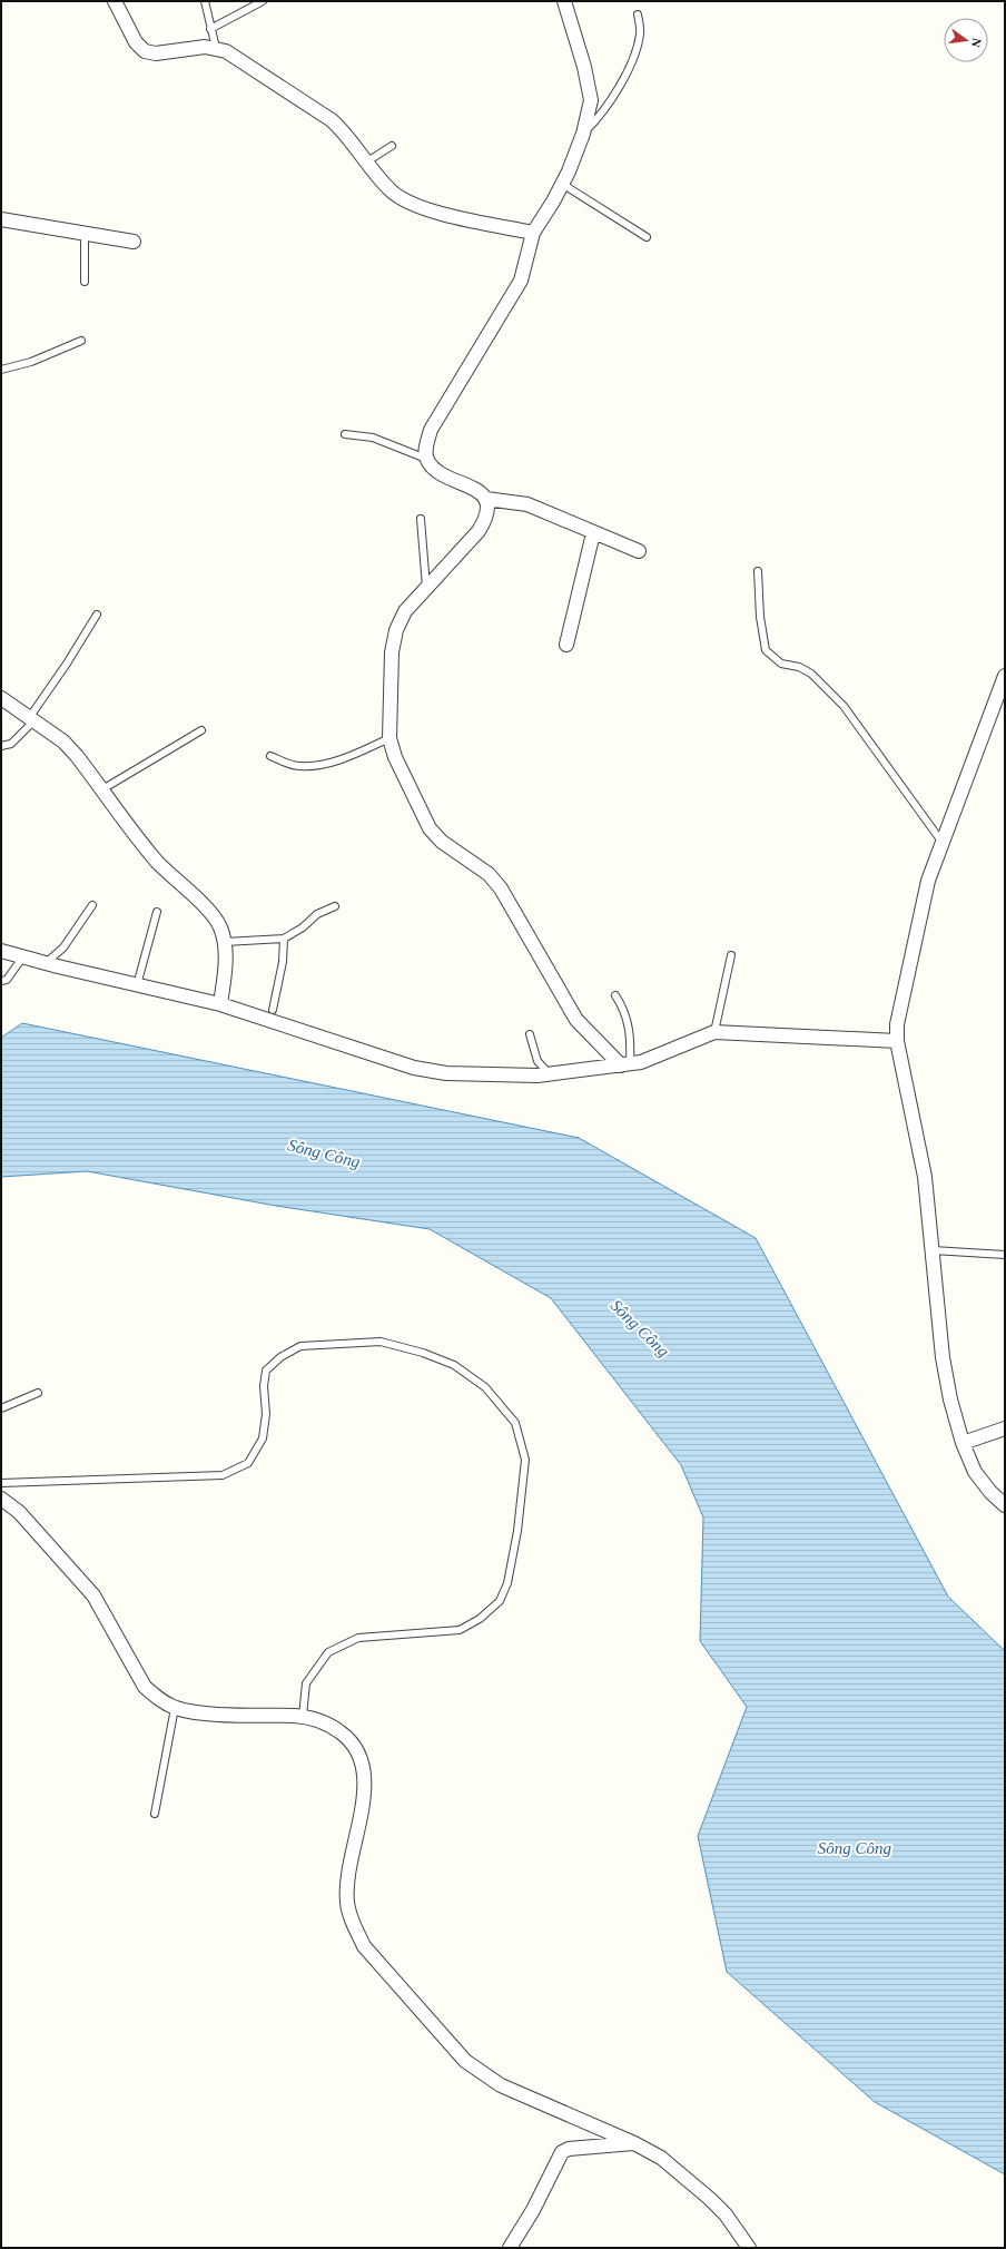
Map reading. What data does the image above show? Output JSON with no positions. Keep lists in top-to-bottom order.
{
  "water": ["Sông Công"],
  "north": "right"
}
